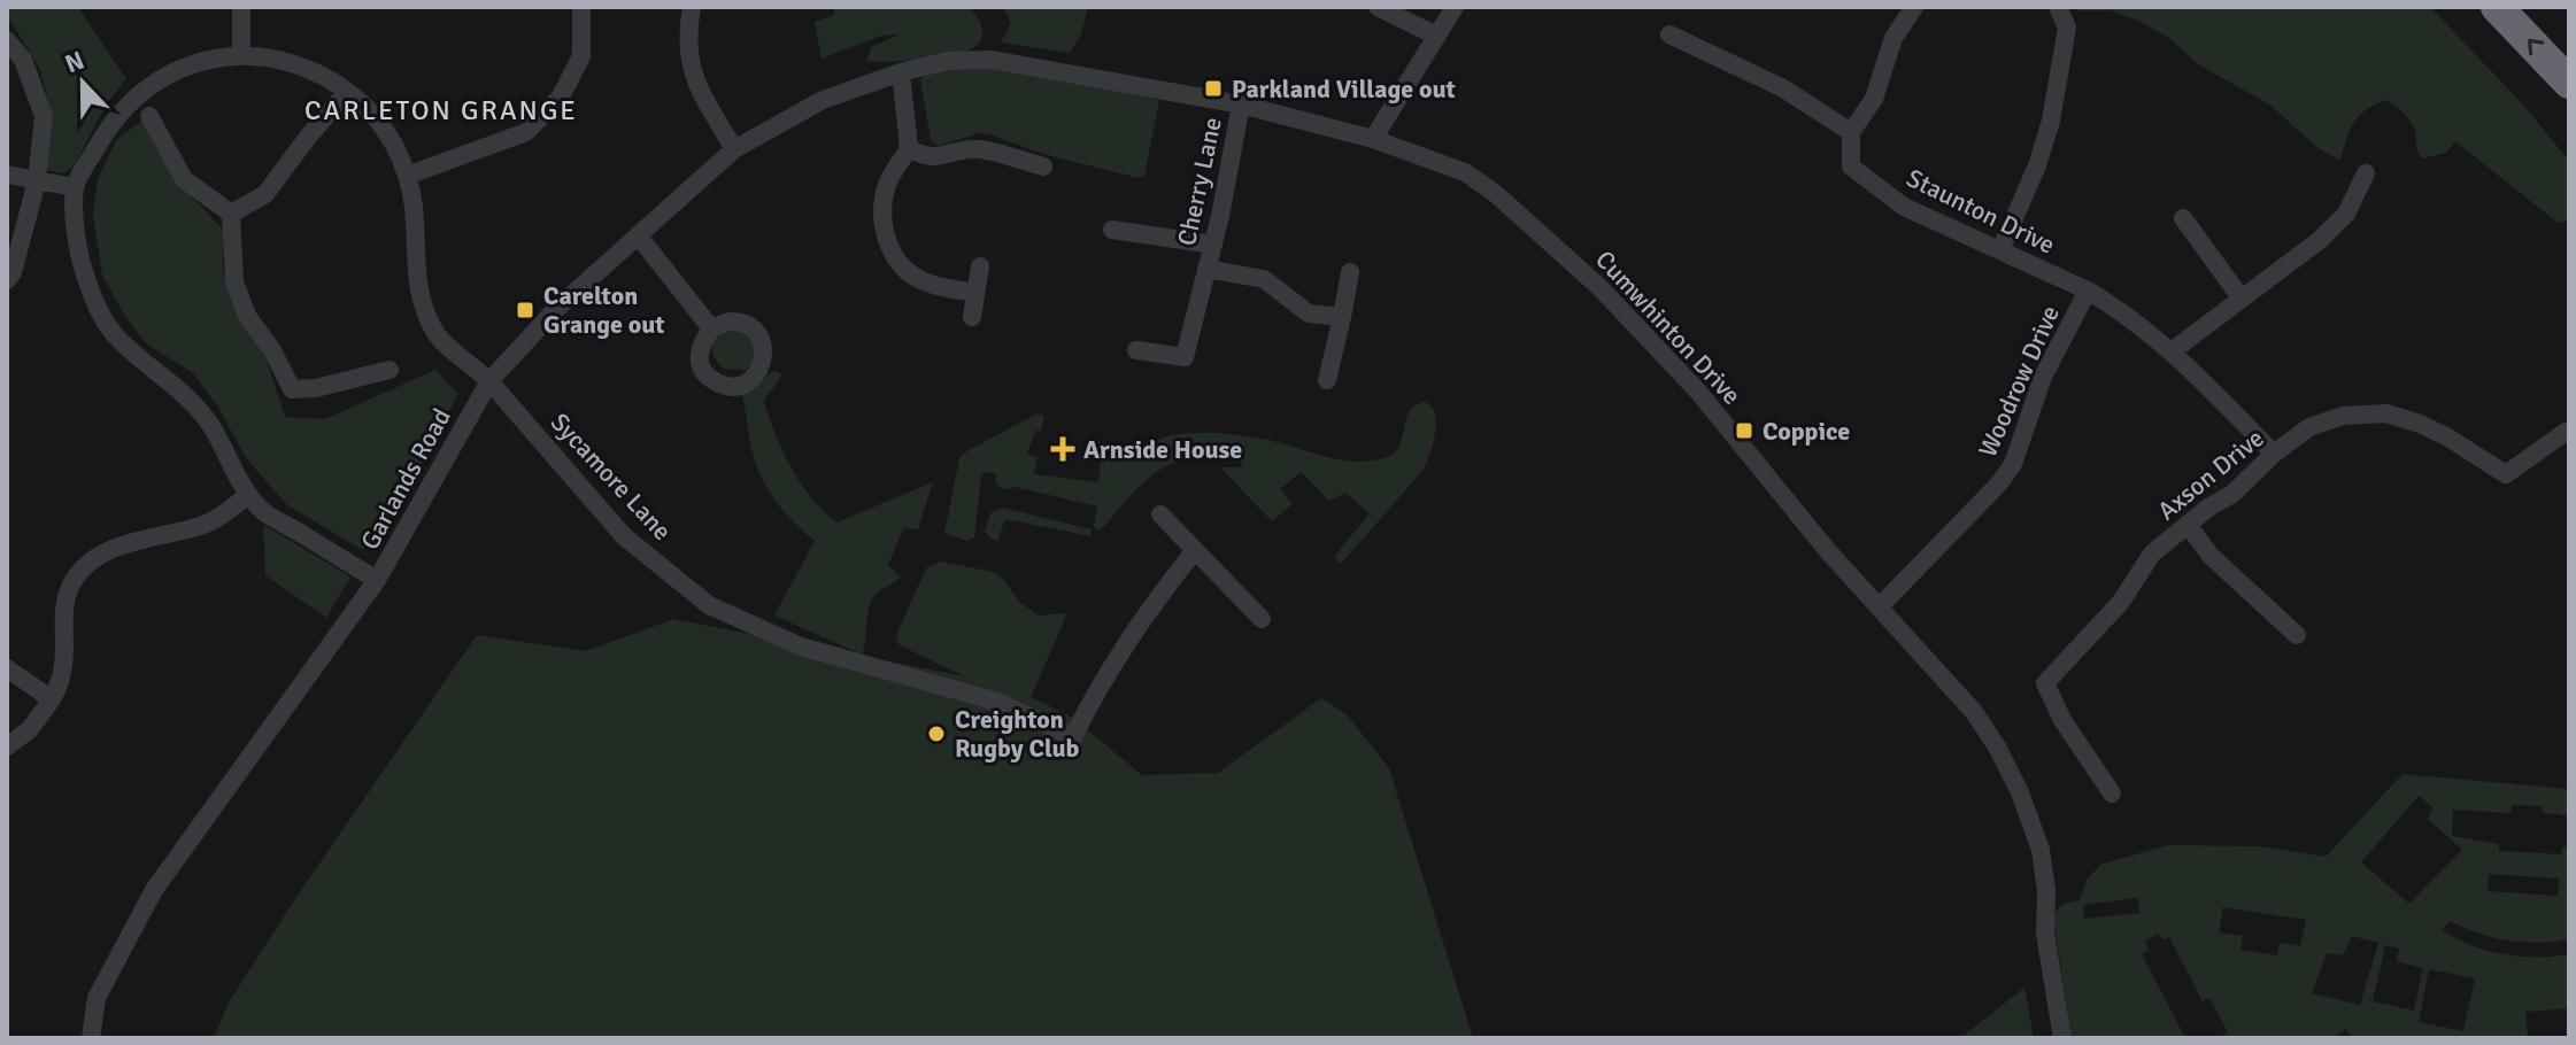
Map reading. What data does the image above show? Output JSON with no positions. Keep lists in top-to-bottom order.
{
  "streets": {
    "street": [
      "Cherry Lane",
      "Staunton Drive",
      "Cumwhinton Drive",
      "Woodrow Drive",
      "Axson Drive",
      "Sycamore Lane",
      "Garlands Road"
    ]
  },
  "crossings": [
    ["Cherry Lane", "Cumwhinton Drive"],
    ["Staunton Drive", "Woodrow Drive"],
    ["Staunton Drive", "Axson Drive"],
    ["Cumwhinton Drive", "Woodrow Drive"],
    ["Cumwhinton Drive", "Garlands Road"],
    ["Sycamore Lane", "Garlands Road"]
  ],
  "districts": ["CARLETON GRANGE"],
  "places": {
    "transit": ["Parkland Village out", "Carelton Grange out", "Coppice"],
    "health": ["Arnside House"],
    "other": ["Creighton Rugby Club"]
  },
  "north": "top"
}
